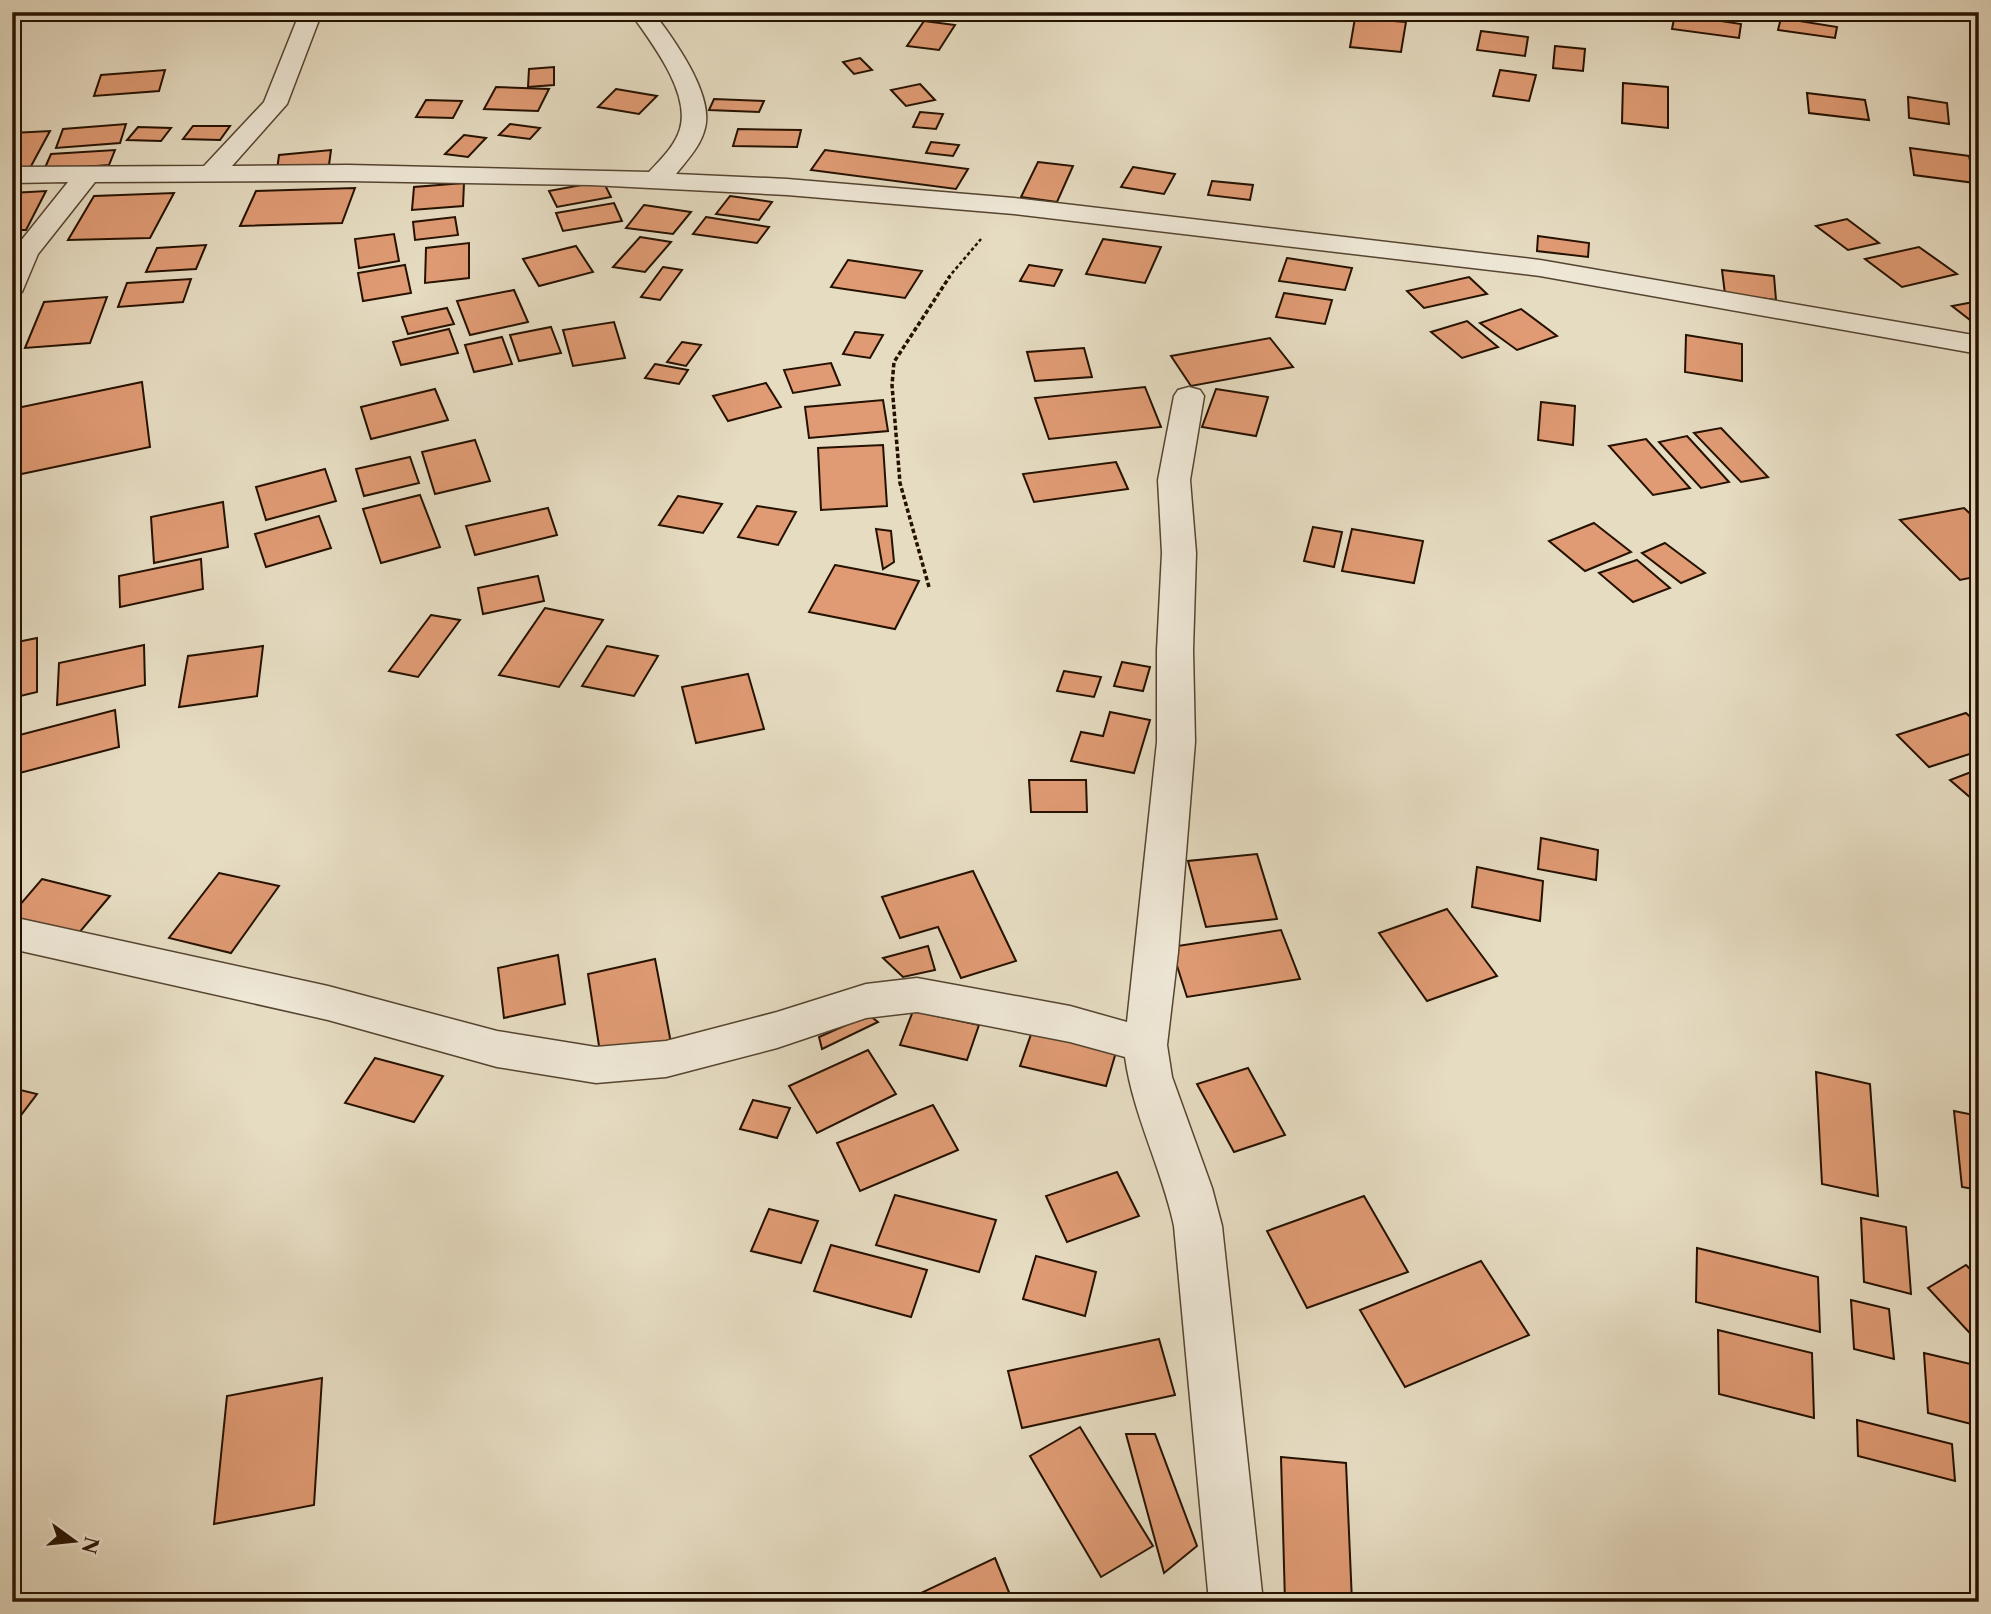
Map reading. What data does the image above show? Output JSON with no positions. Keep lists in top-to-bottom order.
{
  "north": "right"
}
